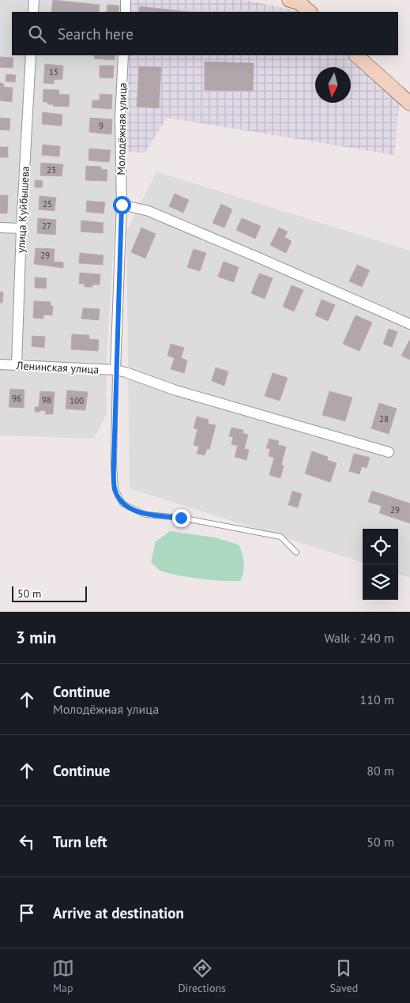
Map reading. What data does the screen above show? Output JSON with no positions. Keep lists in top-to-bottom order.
{
  "streets": {
    "street": ["Молодёжная улица", "улица Куйбышева", "Ленинская улица"]
  },
  "crossings": [
    ["Молодёжная улица", "Ленинская улица"],
    ["улица Куйбышева", "Ленинская улица"]
  ],
  "house_numbers": [
    "15",
    "9",
    "23",
    "25",
    "27",
    "29",
    "96",
    "98",
    "100",
    "28",
    "29"
  ],
  "scale_bar": "50 m",
  "north": "bottom",
  "page": {
    "search": "Search here",
    "scale": "50 m",
    "heading": ["3 min", "Walk · 240 m"],
    "list": [
      ["Continue", "Молодёжная улица", "110 m"],
      ["Continue", "80 m"],
      ["Turn left", "50 m"],
      "Arrive at destination"
    ],
    "nav": ["Map", "Directions", "Saved"]
  }
}
